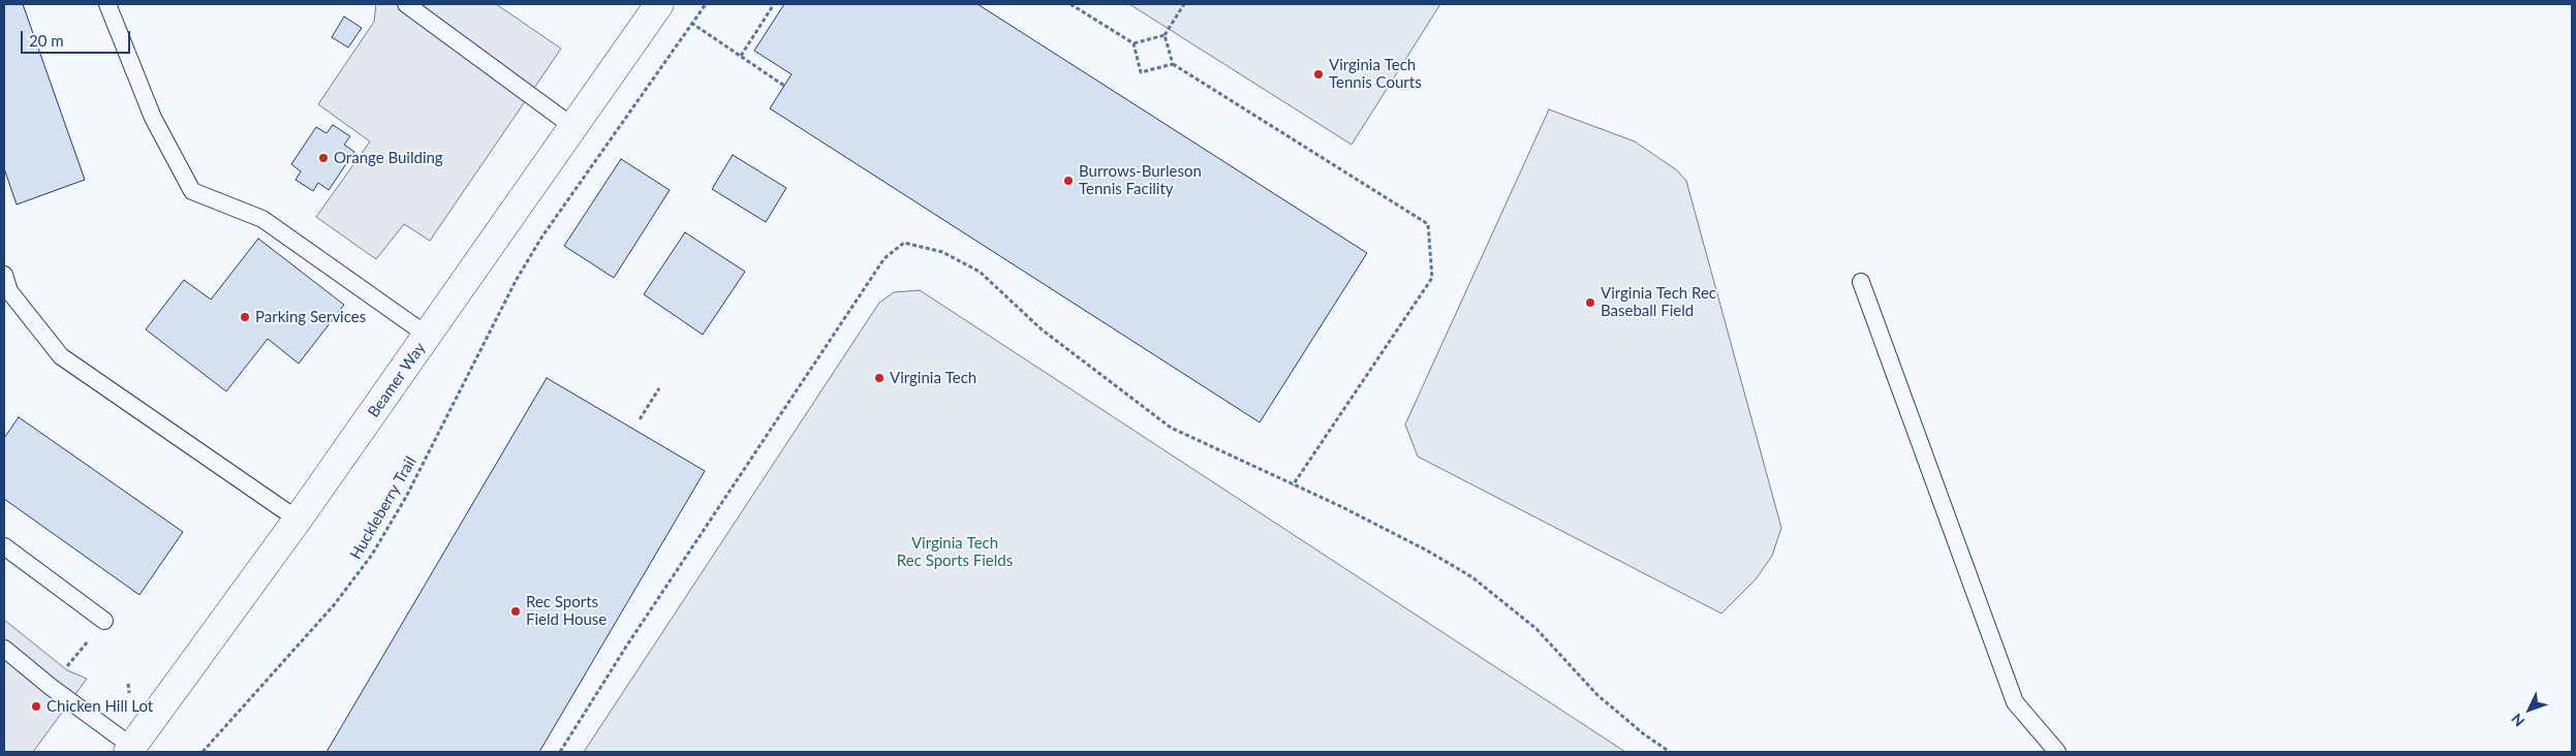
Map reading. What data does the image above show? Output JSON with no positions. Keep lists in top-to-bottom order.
{
  "streets": {
    "street": ["Beamer Way"],
    "path": ["Huckleberry Trail"]
  },
  "parks": ["Virginia Tech Rec Sports Fields"],
  "places": [
    "Virginia Tech Tennis Courts",
    "Orange Building",
    "Burrows-Burleson Tennis Facility",
    "Virginia Tech Rec Baseball Field",
    "Parking Services",
    "Virginia Tech",
    "Rec Sports Field House",
    "Chicken Hill Lot"
  ],
  "scale_bar": "20 m",
  "north": "bottom left"
}
